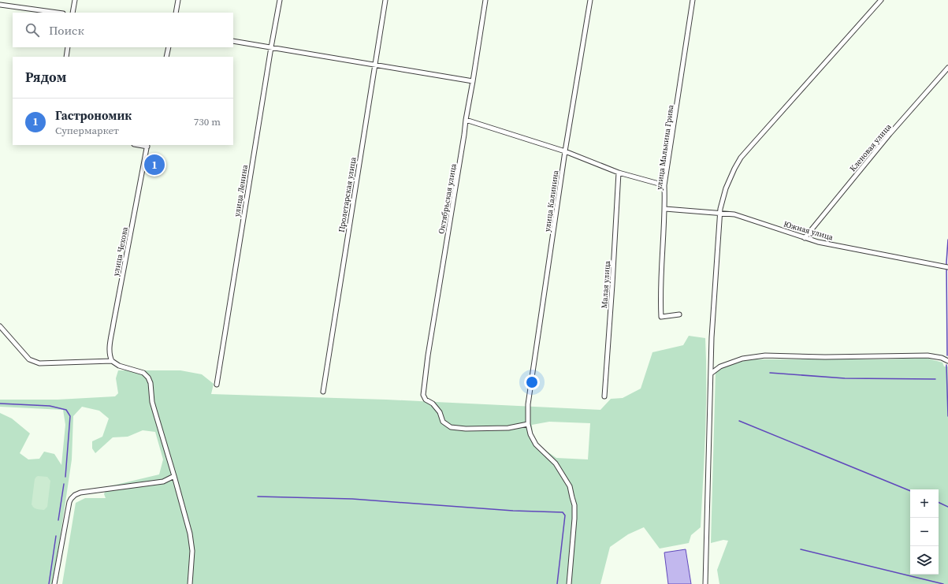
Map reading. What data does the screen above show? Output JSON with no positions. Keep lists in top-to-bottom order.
{
  "streets": {
    "street": [
      "улица Малькина Грива",
      "Кленовая улица",
      "улица Ленина",
      "Пролетарская улица",
      "Октябрьская улица",
      "улица Калинина",
      "Южная улица",
      "улица Чехова",
      "Малая улица"
    ]
  },
  "crossings": [
    ["улица Малькина Грива", "Южная улица"],
    ["Кленовая улица", "Южная улица"],
    ["Октябрьская улица", "улица Калинина"]
  ],
  "page": {
    "search": "Поиск",
    "heading": "Рядом",
    "list": [
      {
        "mark": "1",
        "name": "Гастрономик",
        "note": "Супермаркет",
        "value": "730 m"
      }
    ],
    "pins": "1",
    "map_buttons": ["+", "−"]
  }
}
